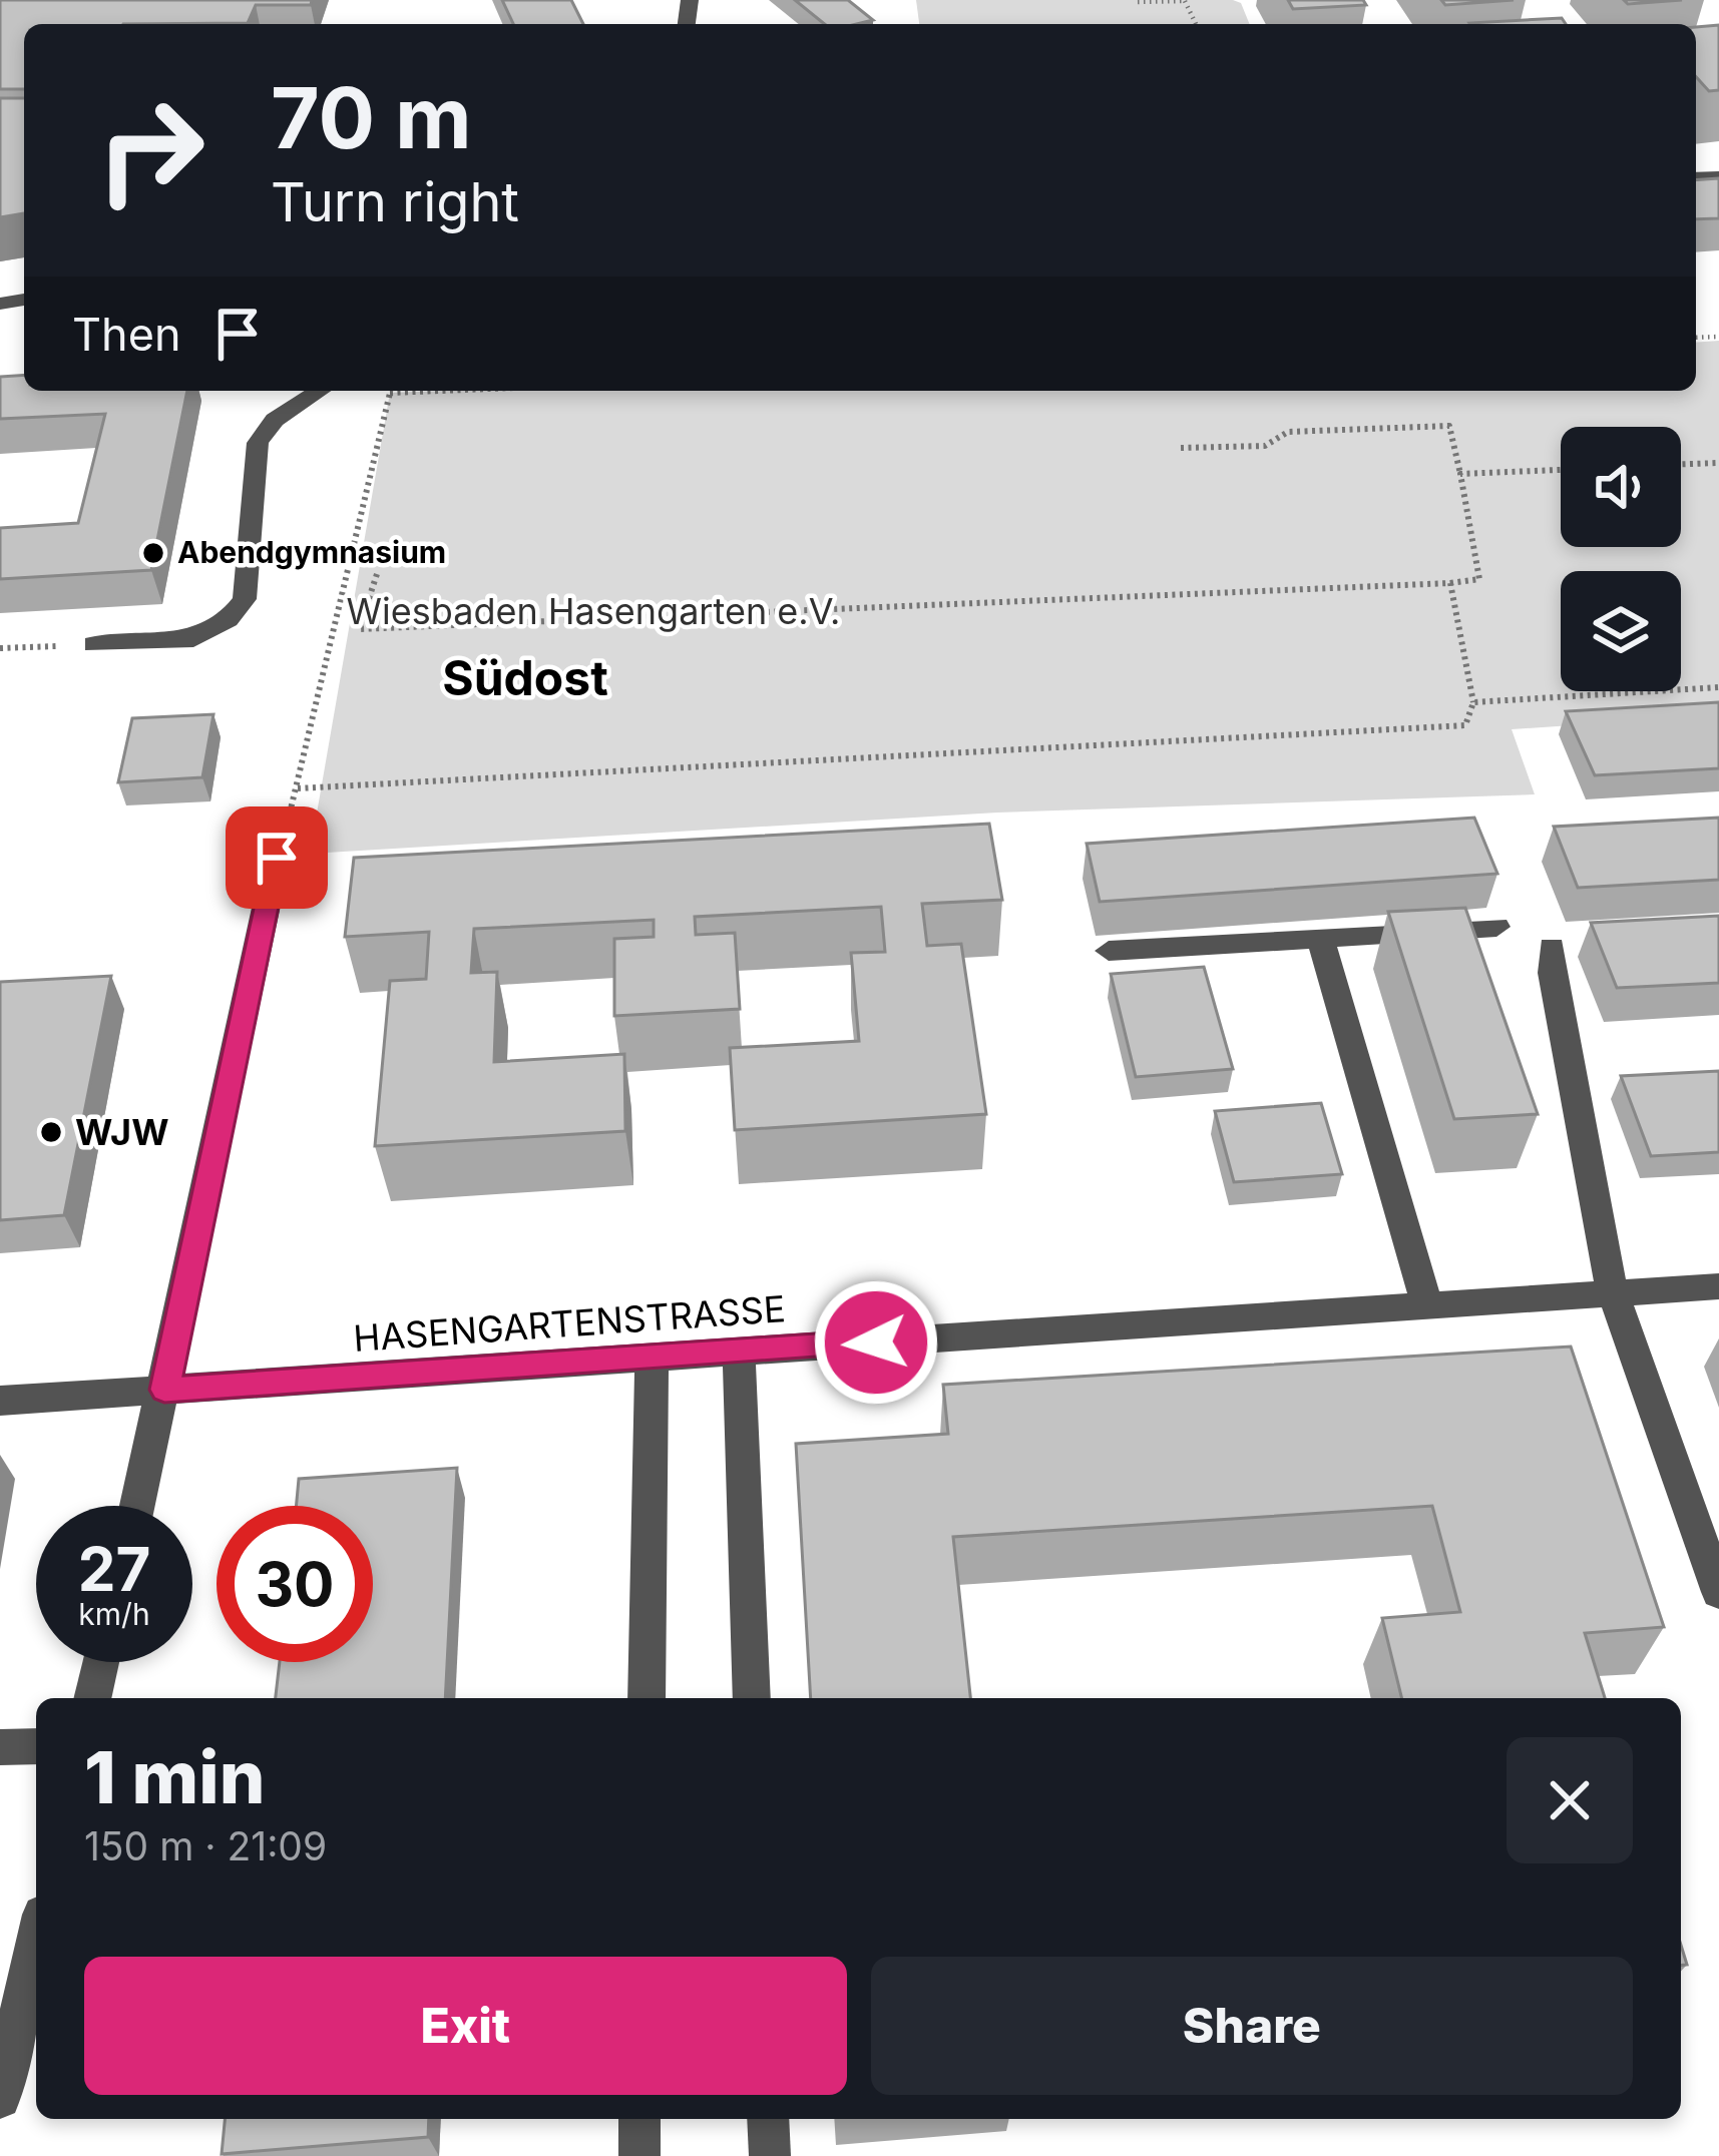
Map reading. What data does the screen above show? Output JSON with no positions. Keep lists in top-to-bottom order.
{
  "streets": {
    "street": ["HASENGARTENSTRASSE"]
  },
  "districts": ["Südost"],
  "parks": ["Wiesbaden Hasengarten e.V."],
  "places": ["Abendgymnasium", "WJW"],
  "page": {
    "turn": ["70 m", "Turn right"],
    "then": "Then",
    "speed": "27 km/h",
    "limit": "30",
    "heading": ["1 min", "150 m · 21:09"],
    "buttons": ["Exit", "Share"]
  }
}
